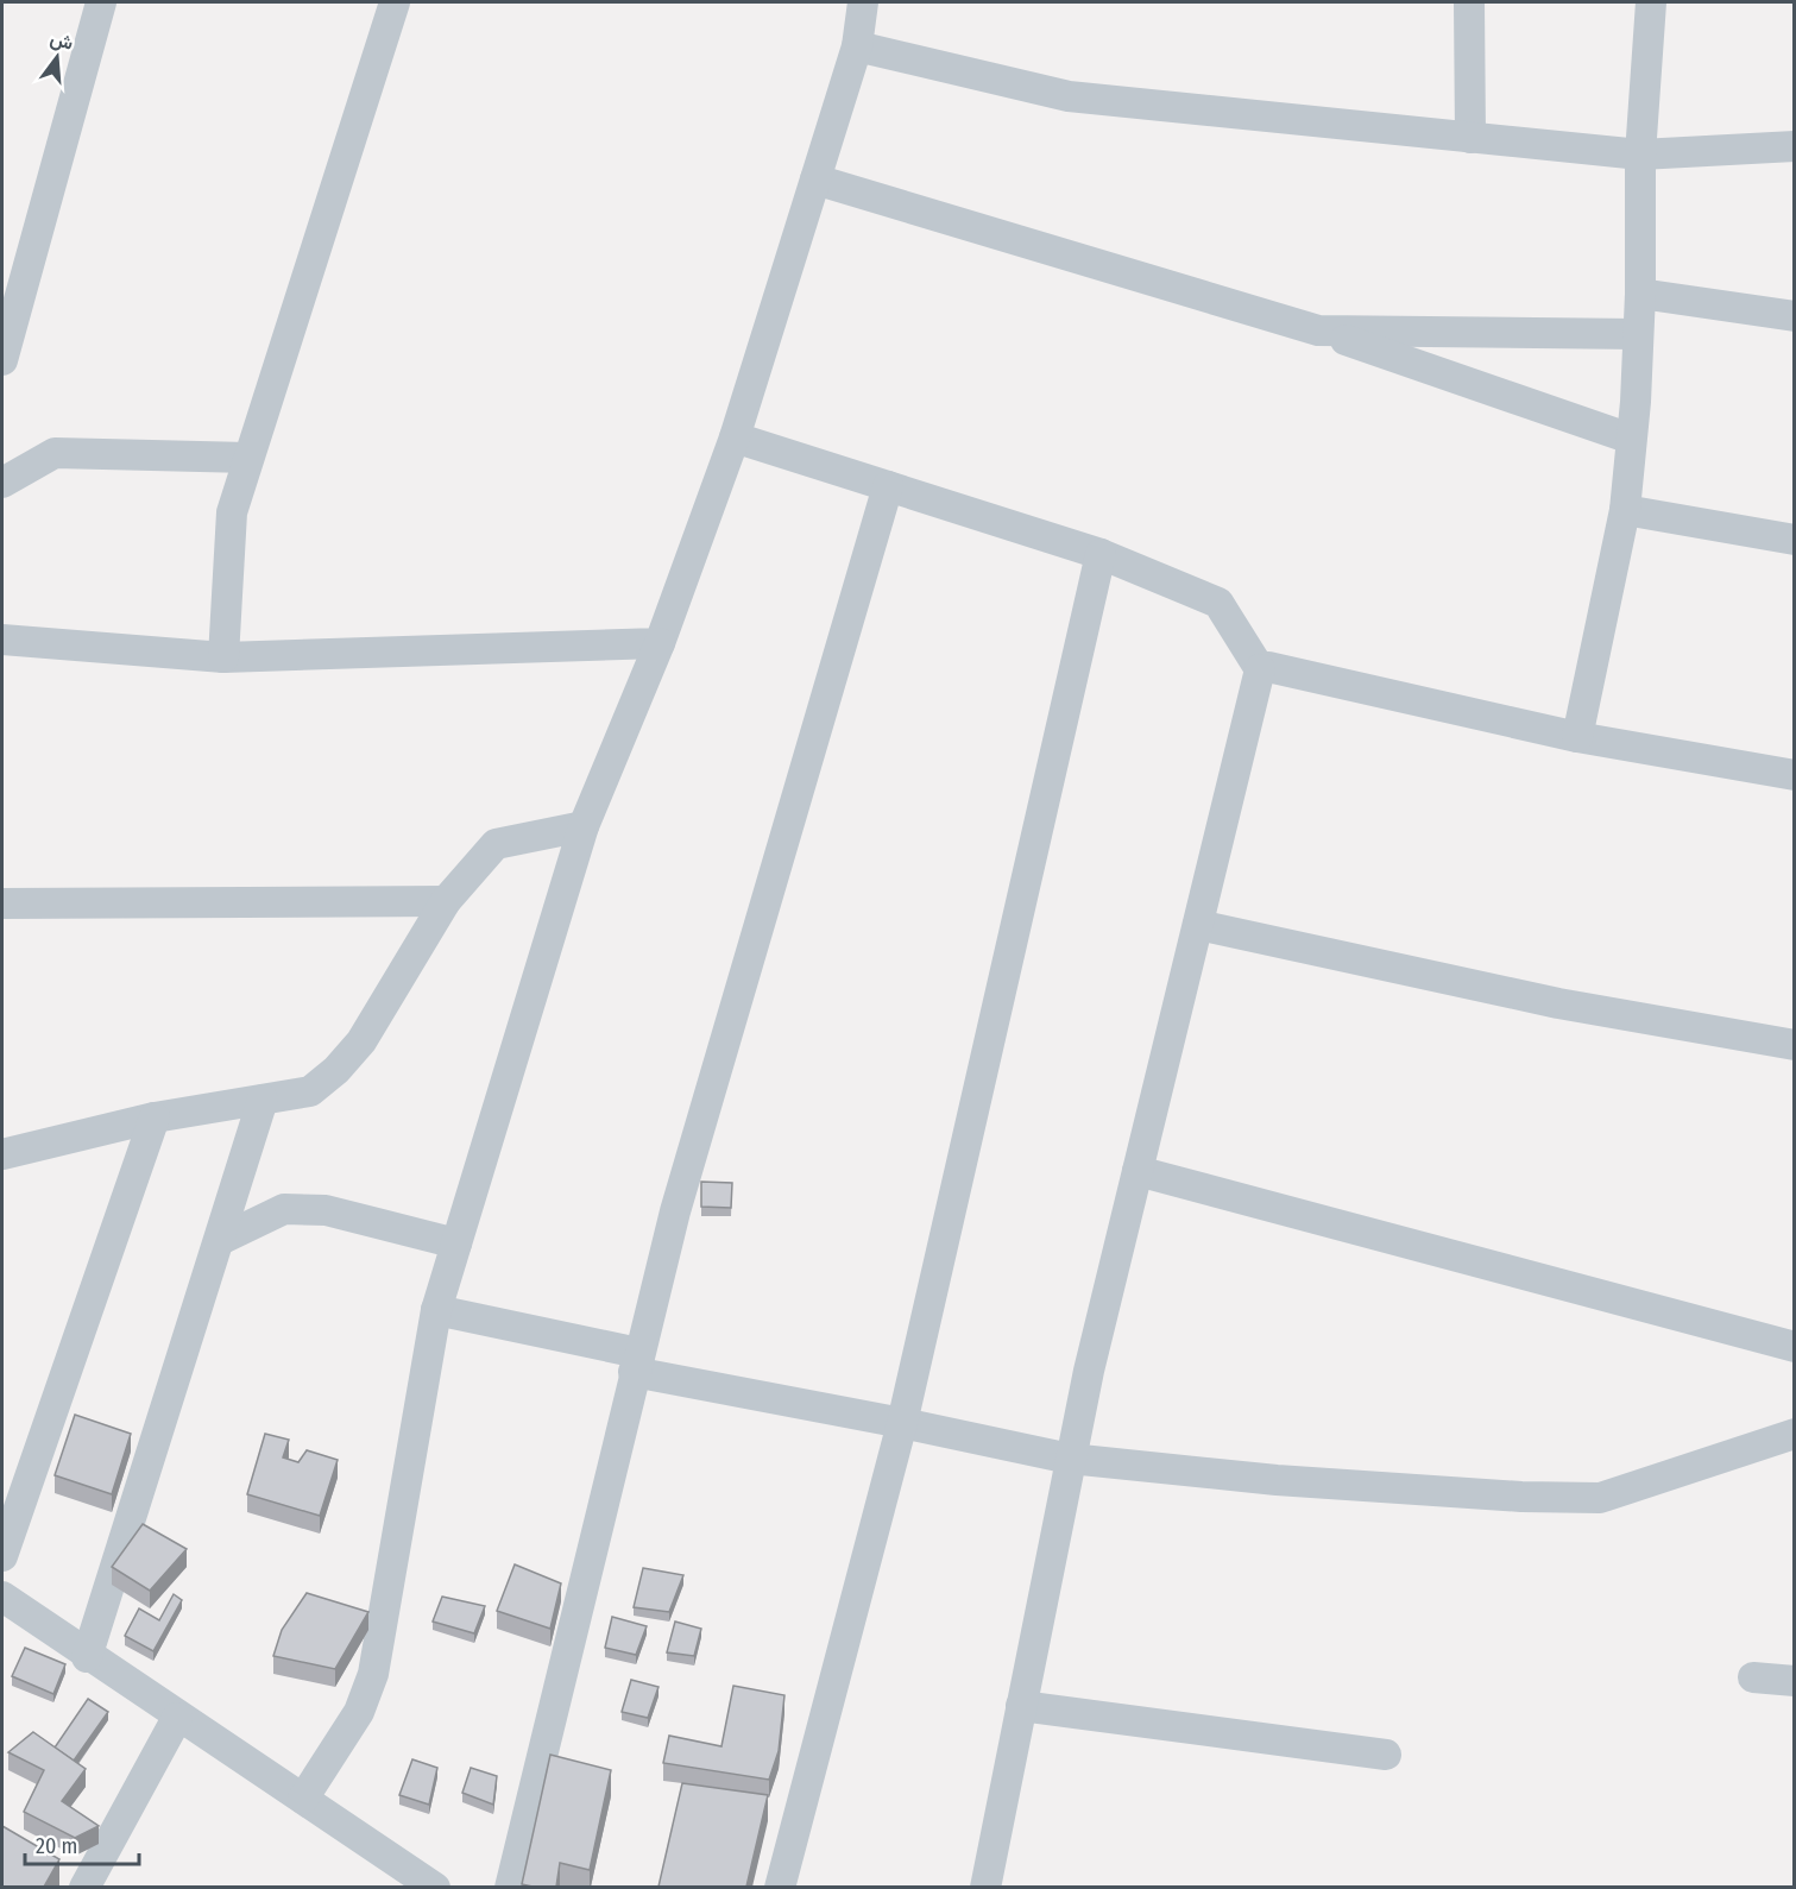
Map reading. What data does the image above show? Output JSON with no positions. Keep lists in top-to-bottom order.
{
  "scale_bar": "20 m",
  "north": "top"
}
